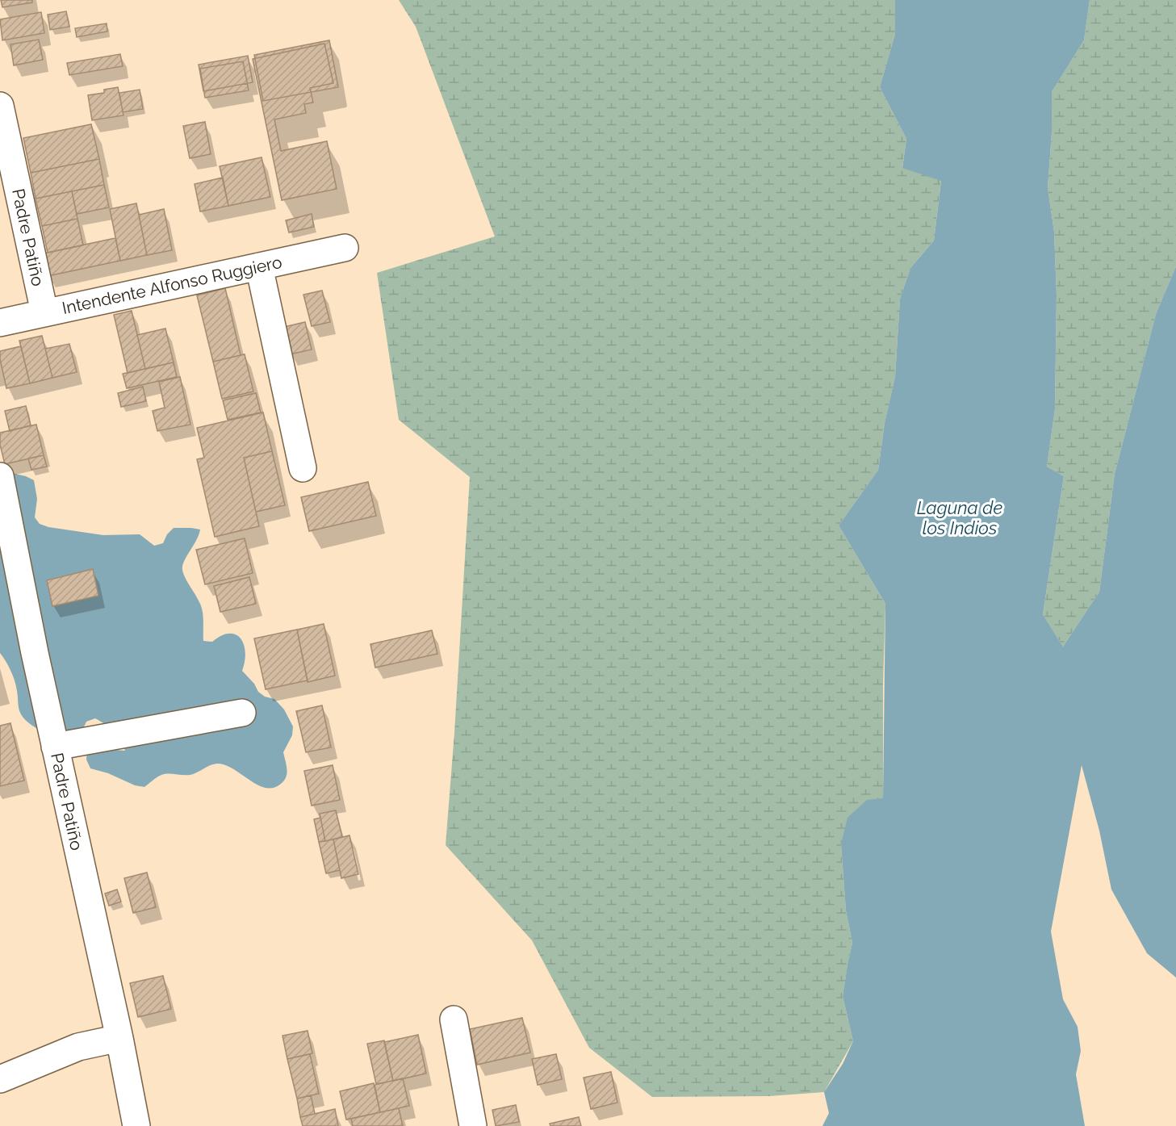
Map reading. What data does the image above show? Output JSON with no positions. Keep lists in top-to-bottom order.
{
  "streets": {
    "street": ["Padre Patiño", "Intendente Alfonso Ruggiero"]
  },
  "crossings": [
    ["Padre Patiño", "Intendente Alfonso Ruggiero"]
  ],
  "water": ["Laguna de los Indios"]
}
